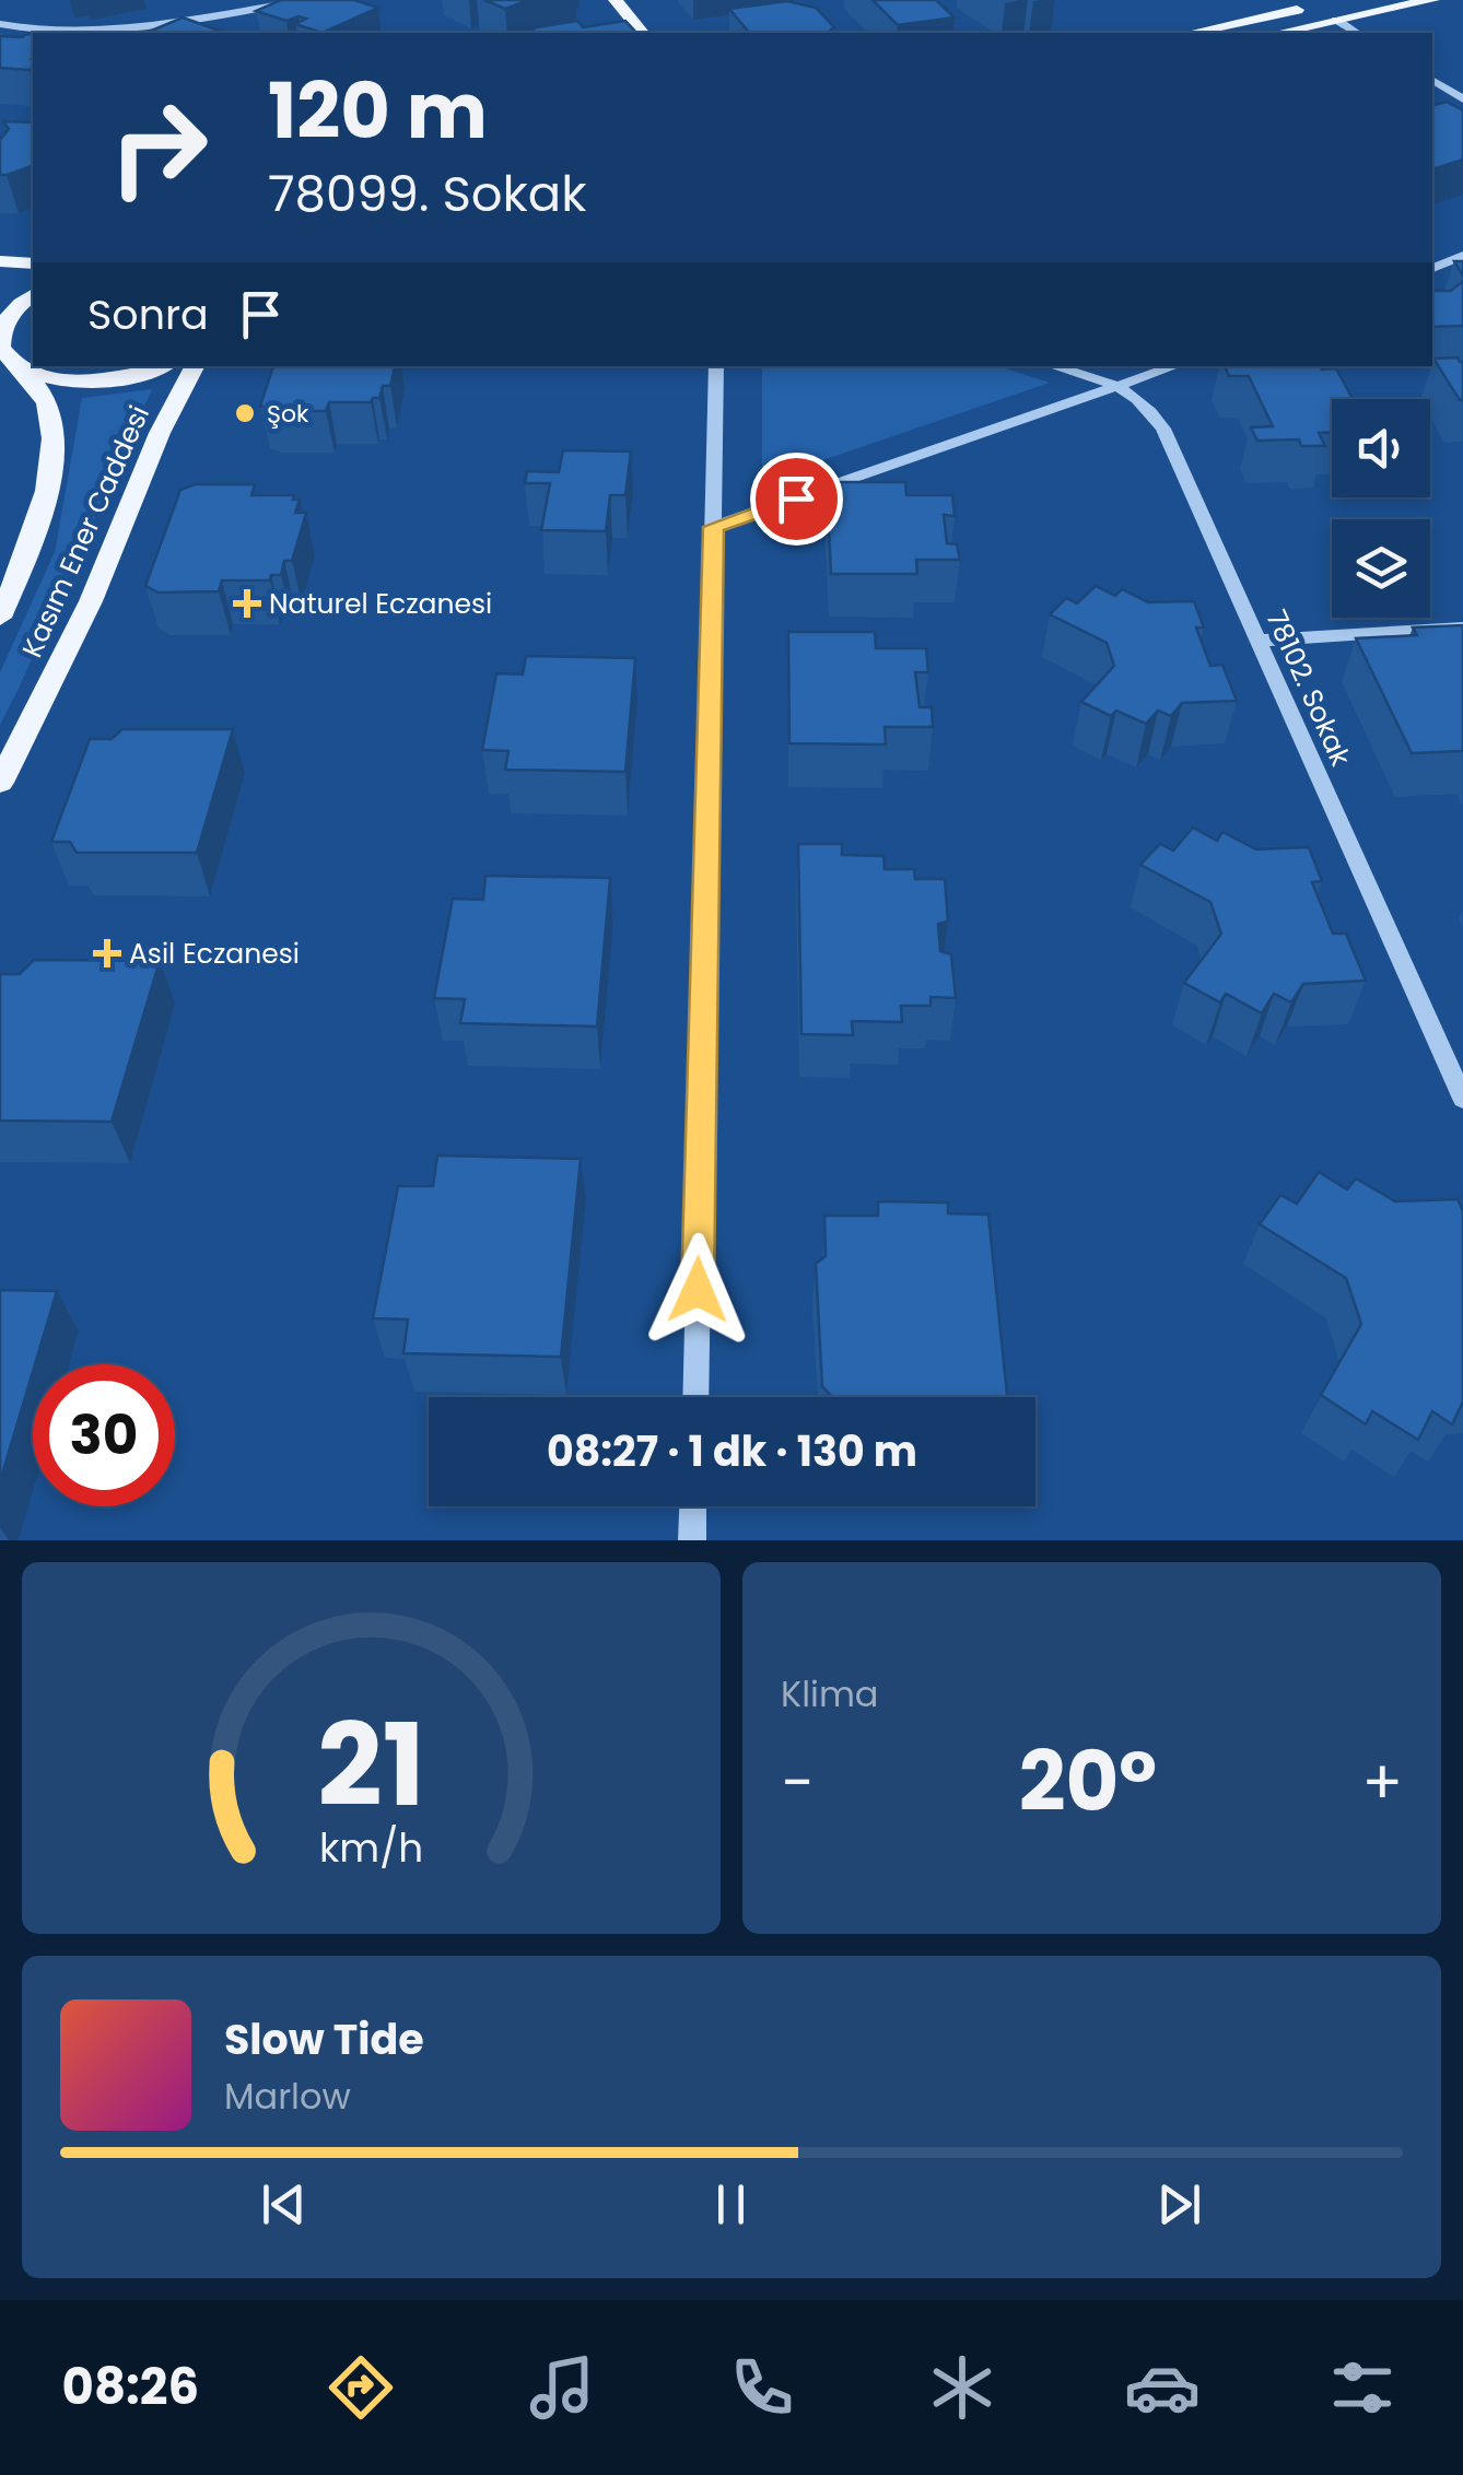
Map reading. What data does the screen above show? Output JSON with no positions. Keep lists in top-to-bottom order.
{
  "streets": {
    "main road": ["Kasım Ener Caddesi"],
    "street": ["78102. Sokak"]
  },
  "places": {
    "other": ["Şok"],
    "health": ["Naturel Eczanesi", "Asil Eczanesi"]
  },
  "page": {
    "turn": ["120 m", "78099. Sokak"],
    "then": "Sonra",
    "limit": "30",
    "trip": "08:27 · 1 dk · 130 m",
    "tile": "Klima",
    "heat": ["−", "20°", "+"],
    "song": ["Slow Tide", "Marlow"],
    "tabs": "08:26",
    "gauge": ["21", "km/h"]
  }
}
